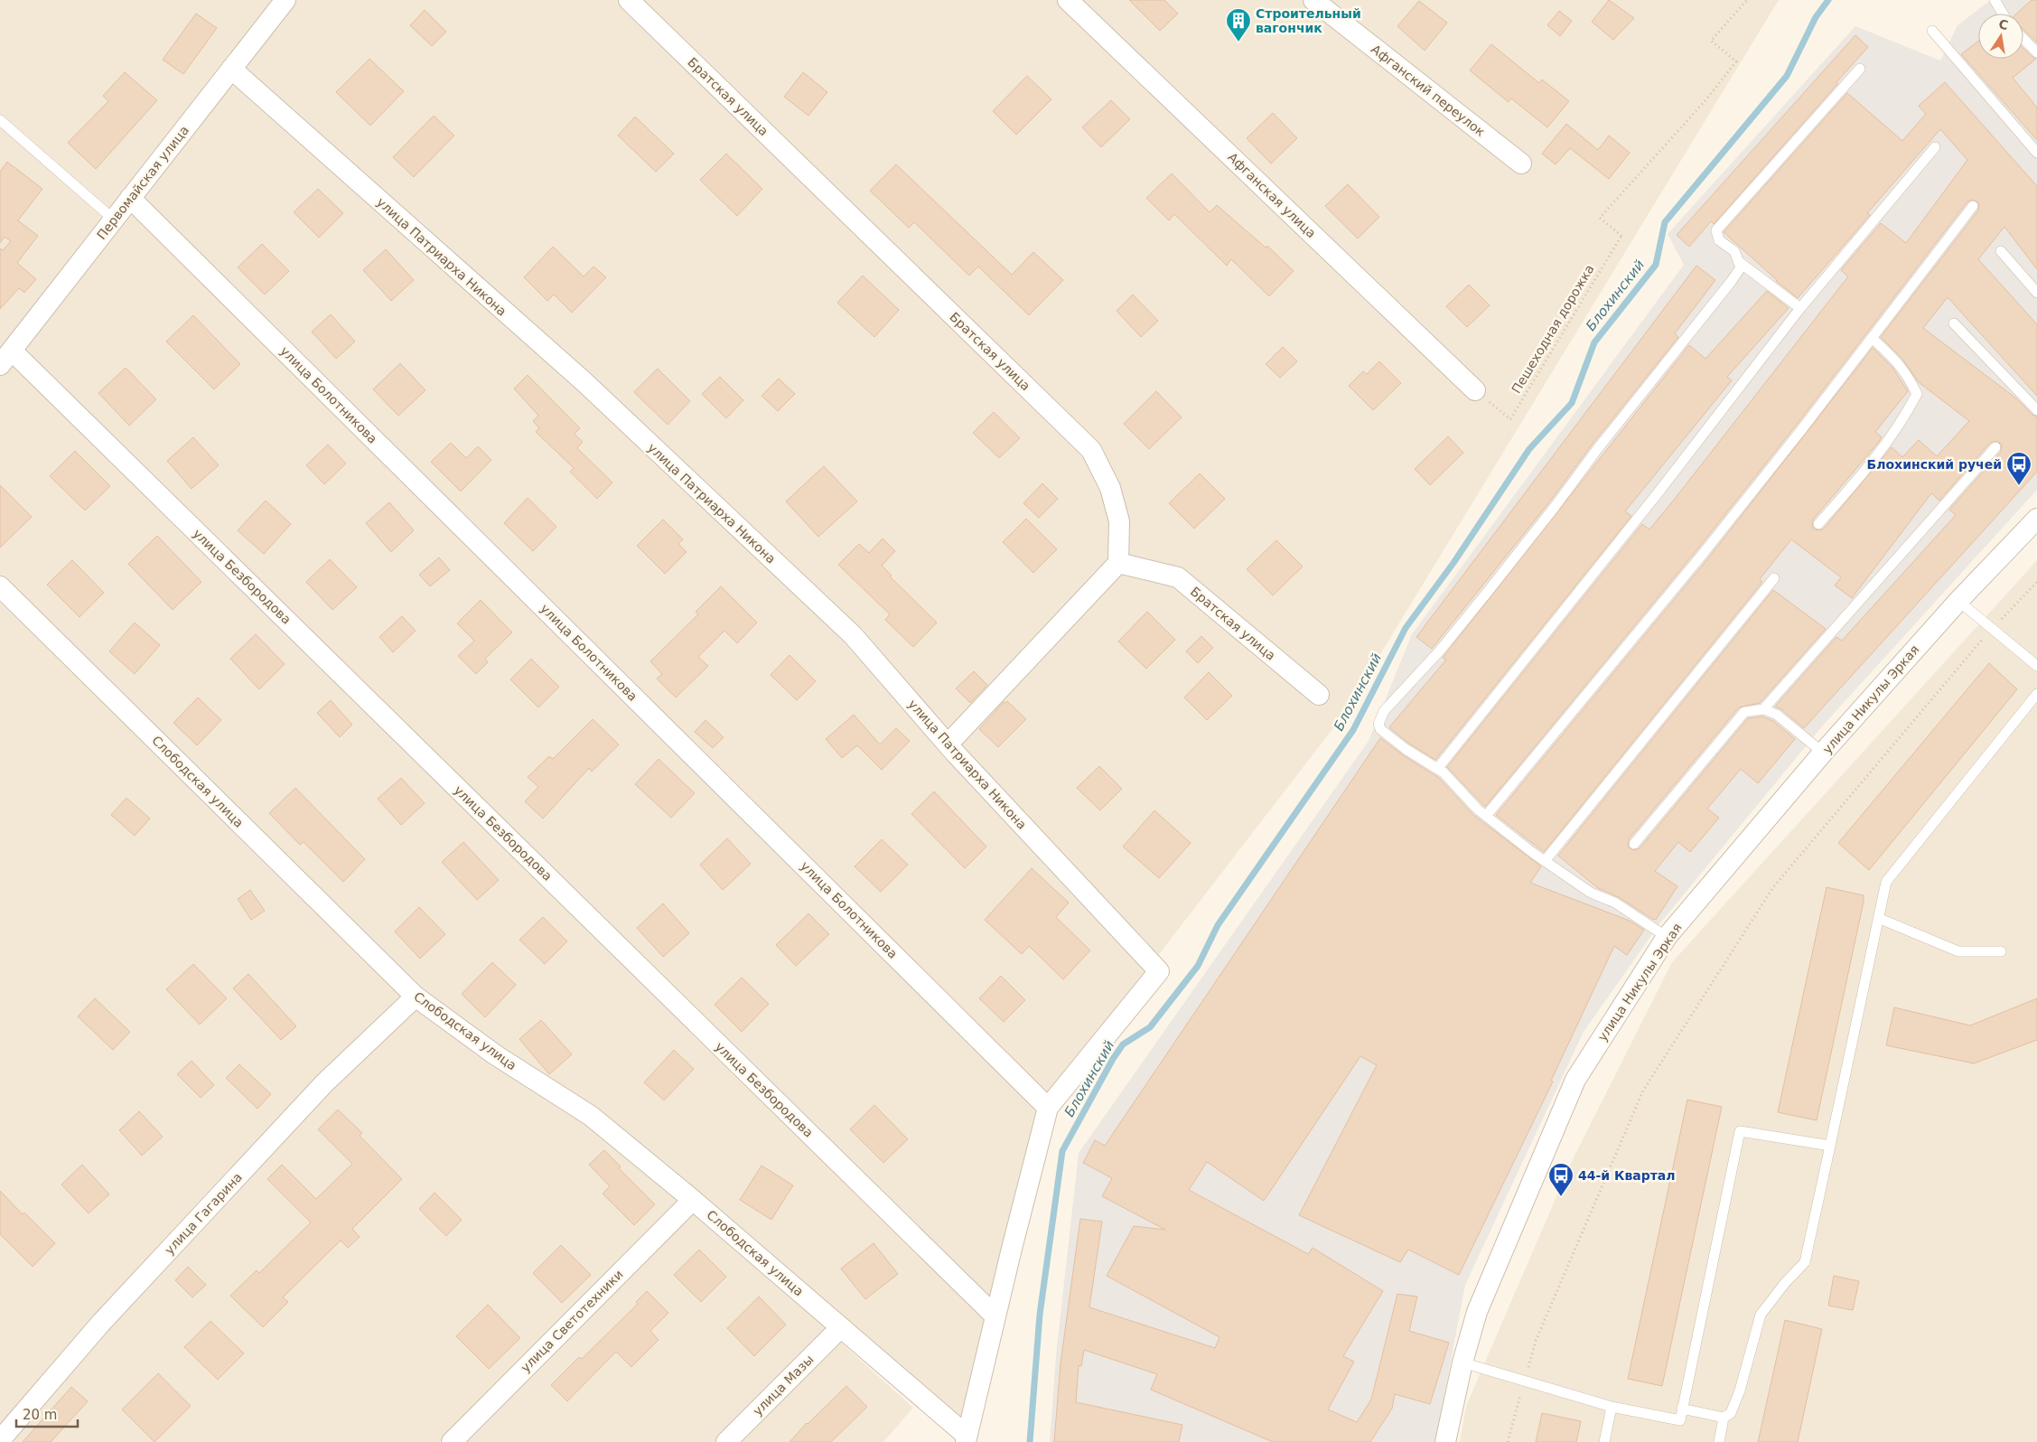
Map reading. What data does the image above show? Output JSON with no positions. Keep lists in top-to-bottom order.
{
  "streets": {
    "street": [
      "Афганский переулок",
      "Братская улица",
      "Первомайская улица",
      "Афганская улица",
      "улица Патриарха Никона",
      "улица Болотникова",
      "улица Безбородова",
      "улица Никулы Эркая",
      "Слободская улица",
      "улица Гагарина",
      "улица Светотехники",
      "улица Мазы"
    ],
    "path": ["Пешеходная дорожка"]
  },
  "crossings": [
    ["Первомайская улица", "улица Патриарха Никона"],
    ["Первомайская улица", "улица Болотникова"],
    ["Первомайская улица", "улица Безбородова"],
    ["Афганская улица", "Пешеходная дорожка"],
    ["улица Патриарха Никона", "улица Болотникова"],
    ["Слободская улица", "улица Гагарина"],
    ["Слободская улица", "улица Светотехники"],
    ["Слободская улица", "улица Мазы"]
  ],
  "water": ["Блохинский"],
  "places": {
    "building": ["Строительный вагончик"],
    "bus stop": ["Блохинский ручей", "44-й Квартал"]
  },
  "scale_bar": "20 m",
  "north": "top"
}
